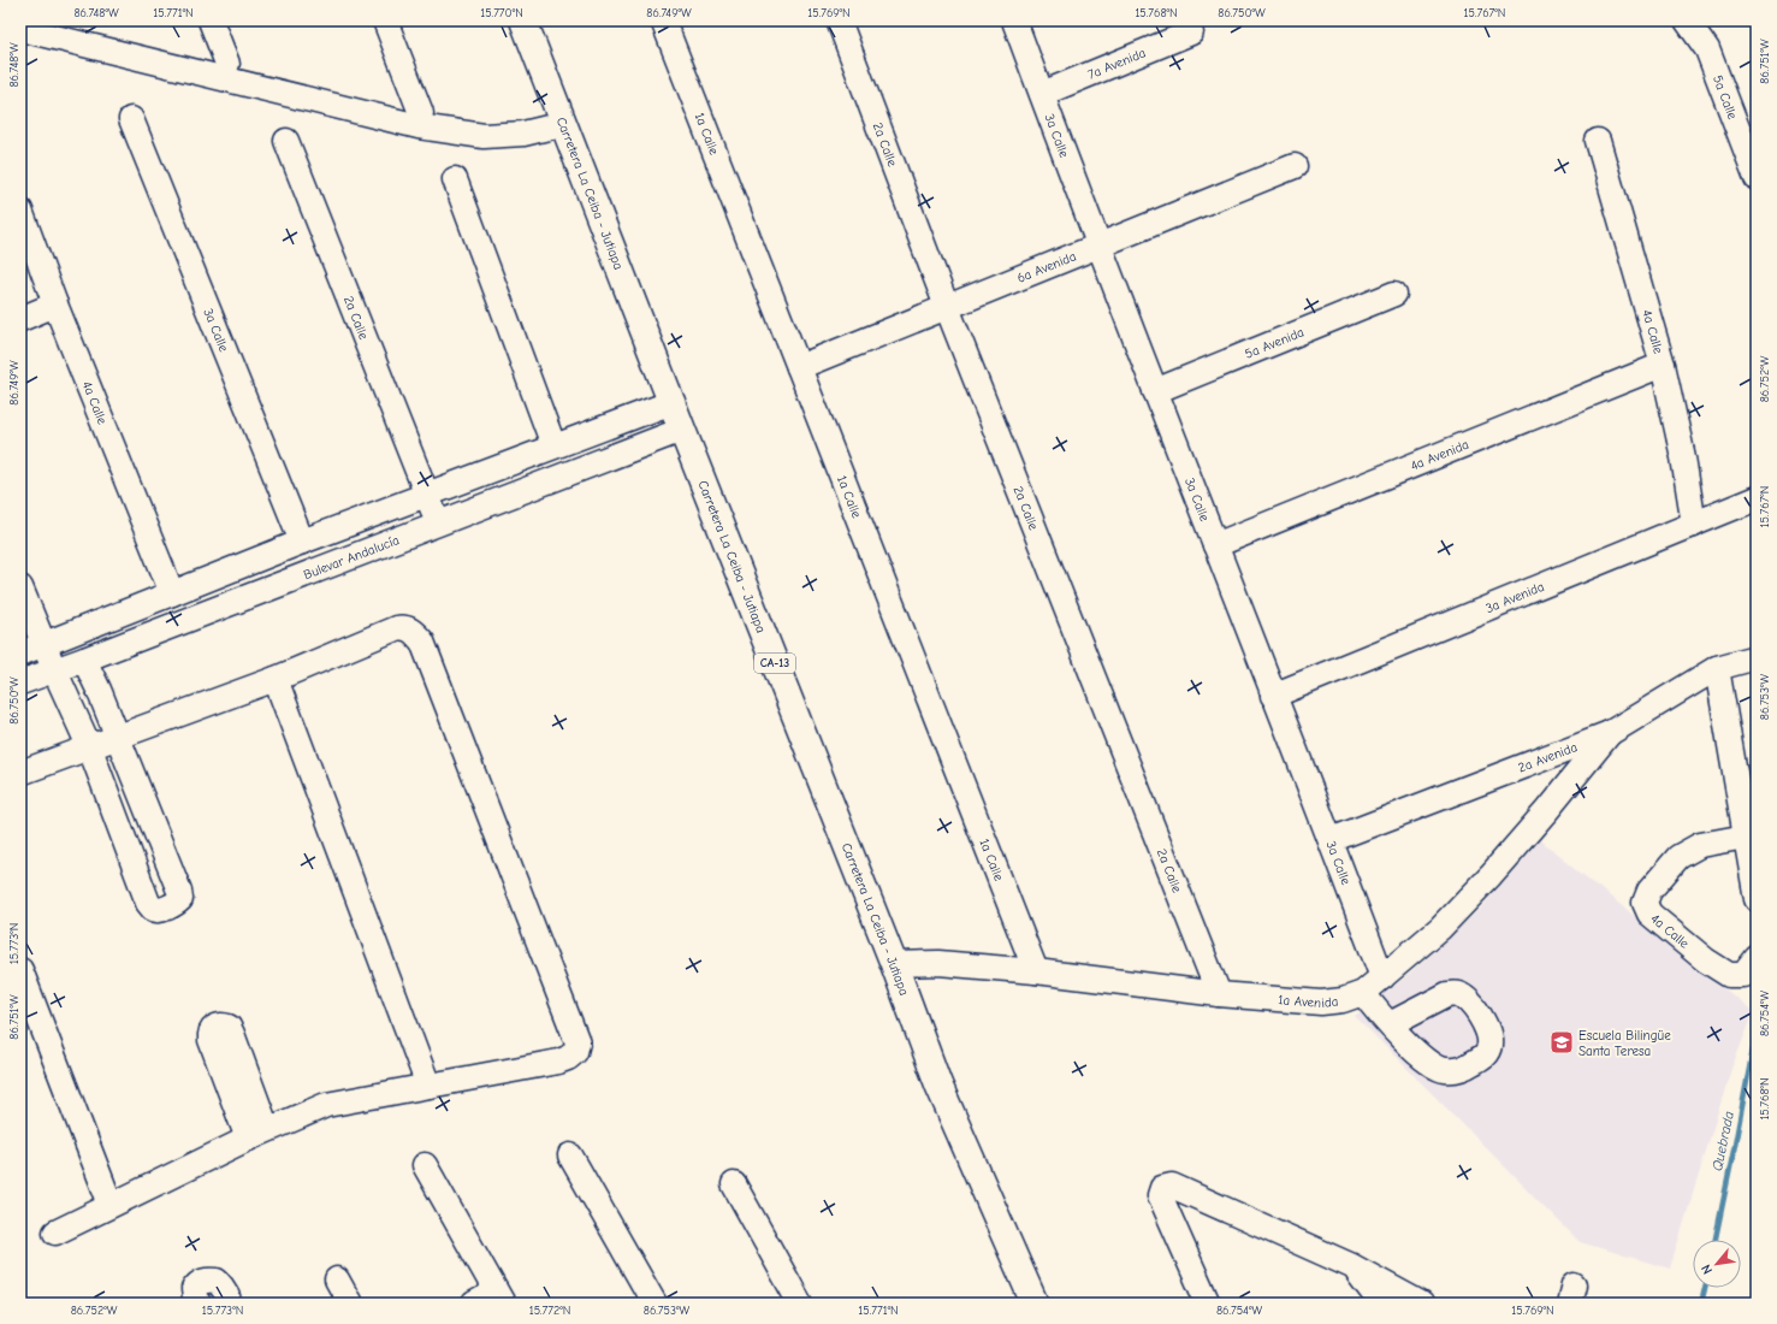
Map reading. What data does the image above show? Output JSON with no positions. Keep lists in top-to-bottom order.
{
  "streets": {
    "main road": ["Carretera La Ceiba - Jutiapa", "CA-13"],
    "street": [
      "7a Avenida",
      "5a Calle",
      "1a Calle",
      "3a Calle",
      "2a Calle",
      "6a Avenida",
      "4a Calle",
      "5a Avenida",
      "4a Avenida",
      "Bulevar Andalucía",
      "3a Avenida",
      "2a Avenida",
      "1a Avenida"
    ]
  },
  "crossings": [
    ["7a Avenida", "3a Calle"],
    ["1a Calle", "6a Avenida"],
    ["1a Calle", "1a Avenida"],
    ["3a Calle", "6a Avenida"],
    ["3a Calle", "5a Avenida"],
    ["3a Calle", "4a Avenida"],
    ["3a Calle", "3a Avenida"],
    ["3a Calle", "2a Avenida"],
    ["3a Calle", "1a Avenida"],
    ["2a Calle", "6a Avenida"],
    ["2a Calle", "Bulevar Andalucía"],
    ["2a Calle", "1a Avenida"],
    ["Carretera La Ceiba - Jutiapa", "Bulevar Andalucía"],
    ["Carretera La Ceiba - Jutiapa", "1a Avenida"],
    ["4a Calle", "4a Avenida"],
    ["4a Calle", "3a Avenida"],
    ["2a Avenida", "1a Avenida"]
  ],
  "water": ["Quebrada"],
  "places": {
    "school or university": ["Escuela Bilingüe Santa Teresa"]
  },
  "north": "bottom left",
  "coordinates": [
    "86.748°W",
    "15.771°N",
    "15.770°N",
    "86.749°W",
    "15.769°N",
    "15.768°N",
    "86.750°W",
    "15.767°N",
    "86.751°W",
    "86.752°W",
    "86.753°W",
    "15.773°N",
    "86.754°W",
    "15.772°N"
  ]
}
